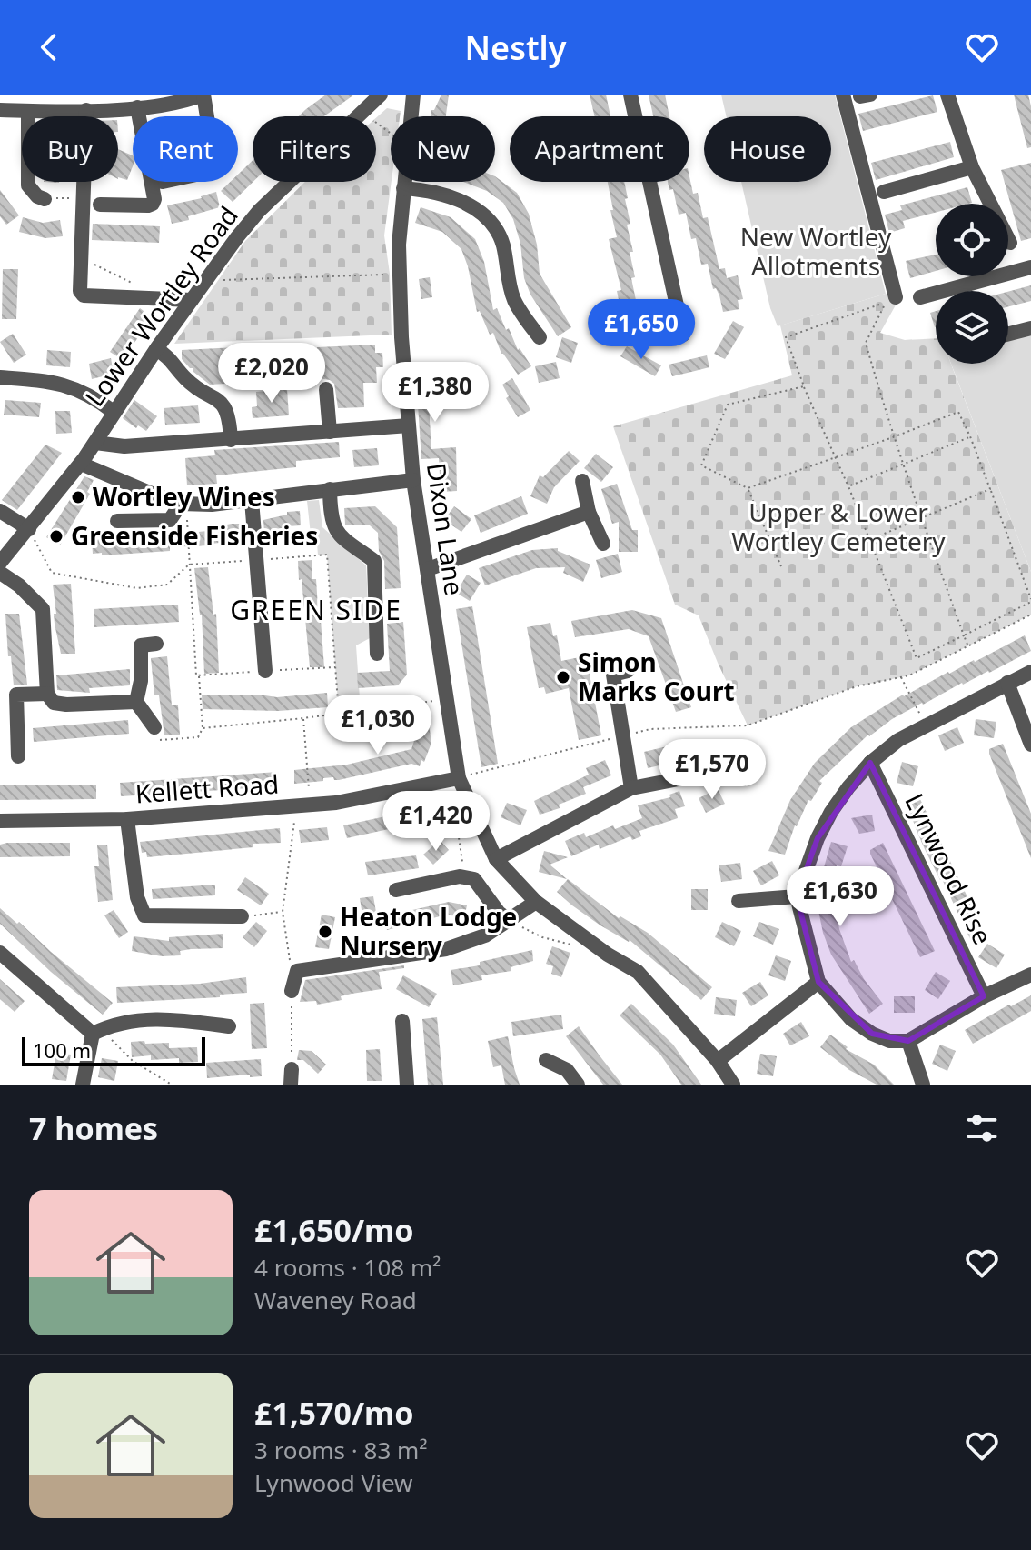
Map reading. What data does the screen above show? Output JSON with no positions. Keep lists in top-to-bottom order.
{
  "streets": {
    "street": [
      "Lower Wortley Road",
      "Dixon Lane",
      "Kellett Road",
      "Lynwood Rise"
    ]
  },
  "crossings": [
    ["Dixon Lane", "Kellett Road"]
  ],
  "districts": ["GREEN SIDE"],
  "parks": ["New Wortley Allotments", "Upper & Lower Wortley Cemetery"],
  "places": [
    "Wortley Wines",
    "Greenside Fisheries",
    "Simon Marks Court",
    "Heaton Lodge Nursery"
  ],
  "scale_bar": "100 m",
  "page": {
    "header": "Nestly",
    "chip": [
      "Buy",
      "Rent",
      "Filters",
      "New",
      "Apartment",
      "House"
    ],
    "price": [
      "£1,650",
      "£2,020",
      "£1,380",
      "£1,030",
      "£1,570",
      "£1,420",
      "£1,630"
    ],
    "scale": "100 m",
    "heading": "7 homes",
    "list": [
      {
        "name": "£1,650/mo",
        "note": "4 rooms · 108 m² · Waveney Road"
      },
      {
        "name": "£1,570/mo",
        "note": "3 rooms · 83 m² · Lynwood View"
      }
    ]
  }
}
